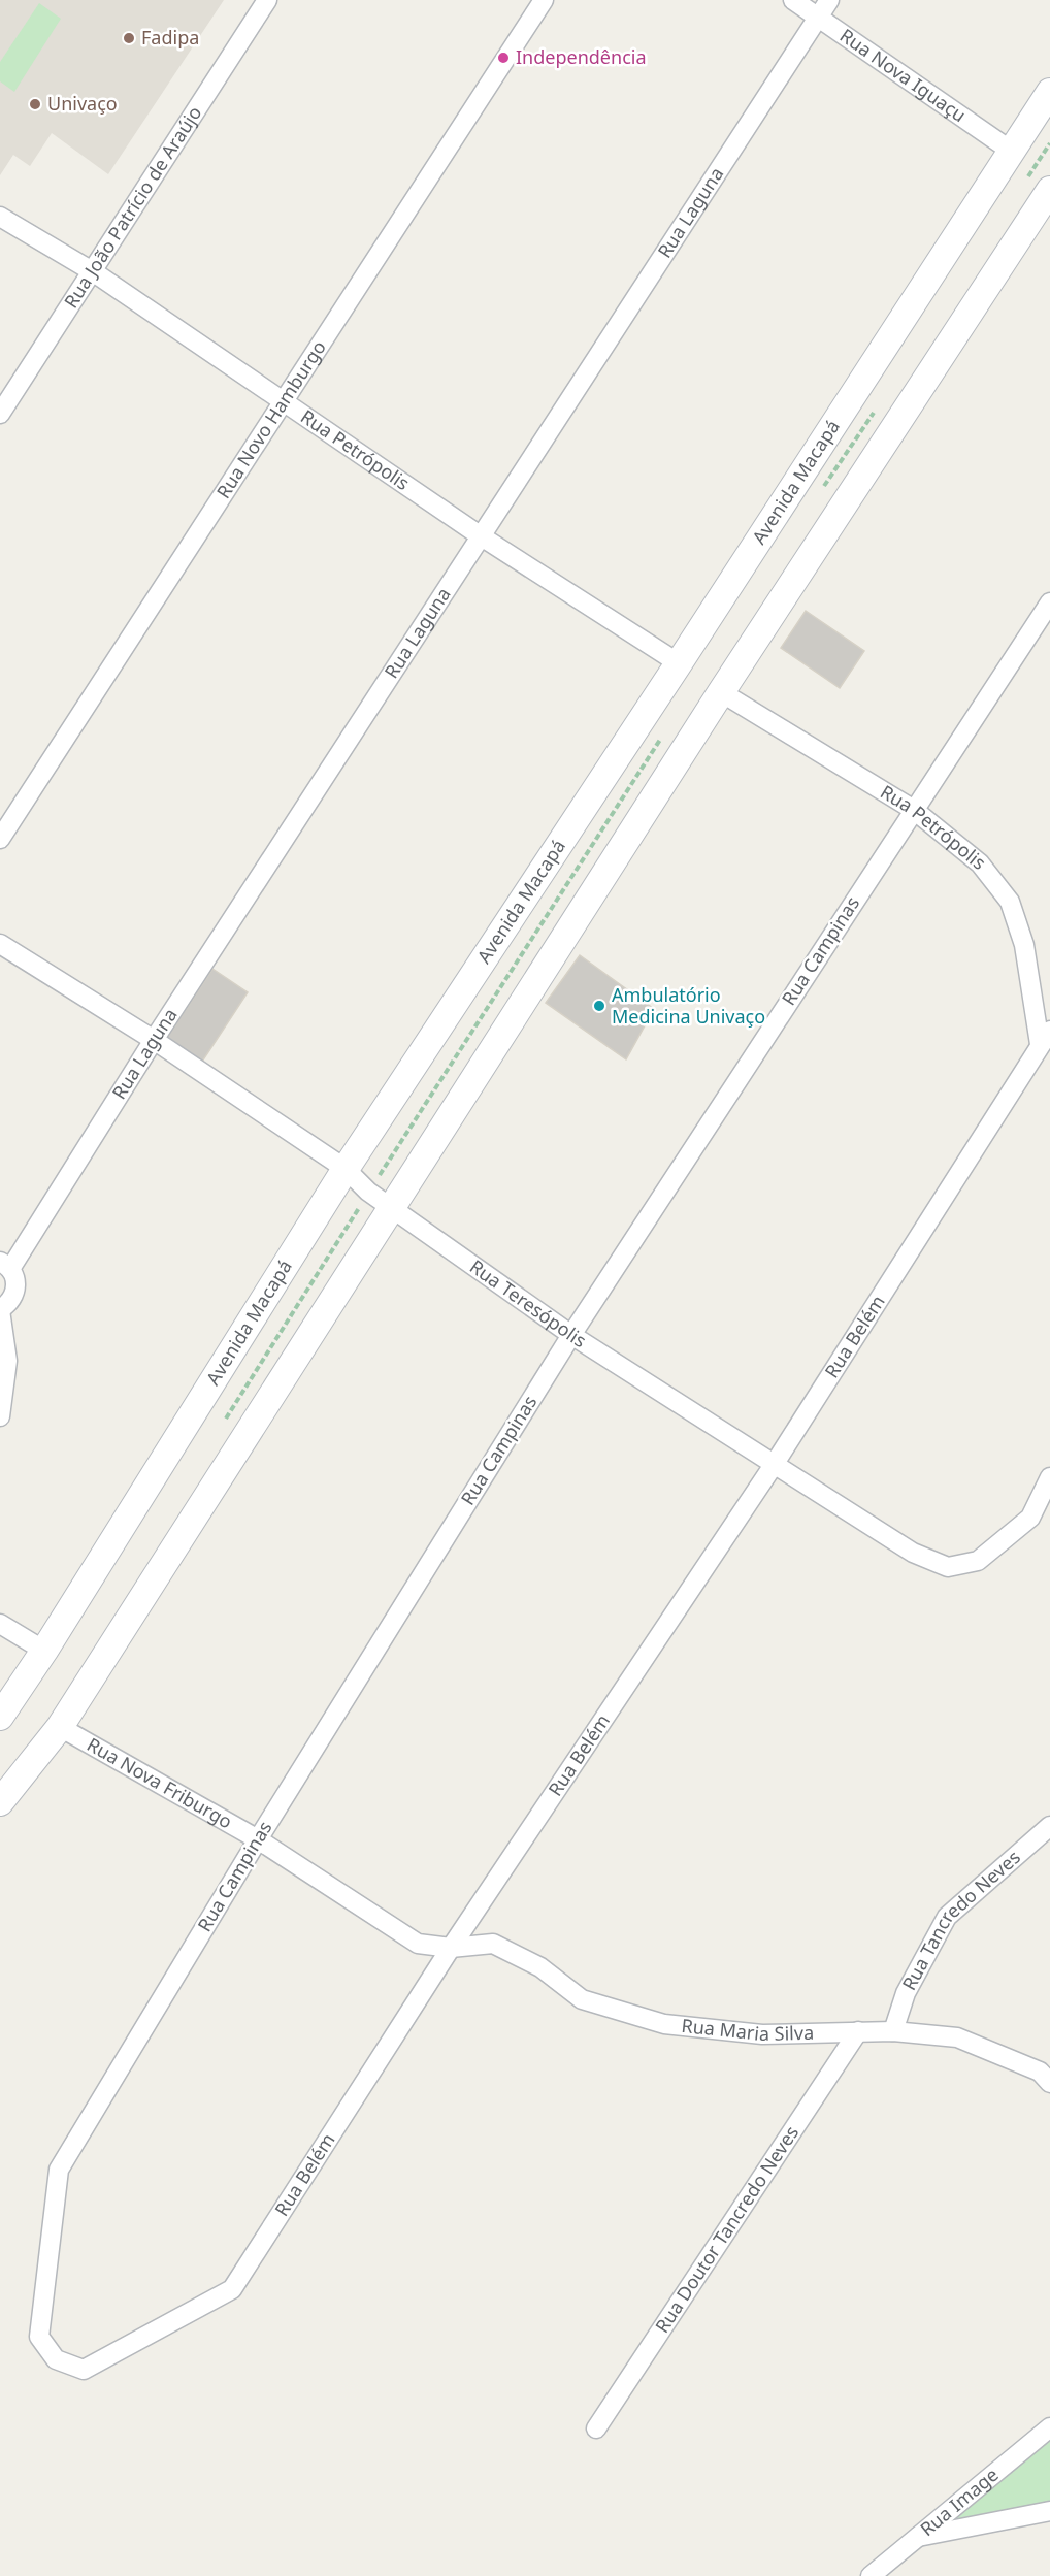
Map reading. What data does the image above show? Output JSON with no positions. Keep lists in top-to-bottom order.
{
  "streets": {
    "main road": ["Avenida Macapá"],
    "street": [
      "Rua Nova Iguaçu",
      "Rua João Patrício de Araújo",
      "Rua Laguna",
      "Rua Novo Hamburgo",
      "Rua Petrópolis",
      "Rua Campinas",
      "Rua Teresópolis",
      "Rua Belém",
      "Rua Nova Friburgo",
      "Rua Tancredo Neves",
      "Rua Maria Silva",
      "Rua Doutor Tancredo Neves",
      "Rua Image"
    ]
  },
  "crossings": [
    ["Rua Nova Iguaçu", "Rua Laguna"],
    ["Rua Nova Iguaçu", "Avenida Macapá"],
    ["Rua João Patrício de Araújo", "Rua Petrópolis"],
    ["Rua Laguna", "Rua Petrópolis"],
    ["Rua Laguna", "Rua Teresópolis"],
    ["Rua Novo Hamburgo", "Rua Petrópolis"],
    ["Rua Petrópolis", "Avenida Macapá"],
    ["Rua Petrópolis", "Rua Campinas"],
    ["Rua Petrópolis", "Rua Belém"],
    ["Avenida Macapá", "Rua Teresópolis"],
    ["Rua Campinas", "Rua Teresópolis"],
    ["Rua Campinas", "Rua Belém"],
    ["Rua Campinas", "Rua Nova Friburgo"],
    ["Rua Teresópolis", "Rua Belém"],
    ["Rua Belém", "Rua Nova Friburgo"],
    ["Rua Belém", "Rua Maria Silva"],
    ["Rua Nova Friburgo", "Rua Maria Silva"],
    ["Rua Tancredo Neves", "Rua Maria Silva"],
    ["Rua Maria Silva", "Rua Doutor Tancredo Neves"]
  ],
  "places": [
    "Fadipa",
    "Independência",
    "Univaço",
    "Ambulatório Medicina Univaço"
  ]
}
